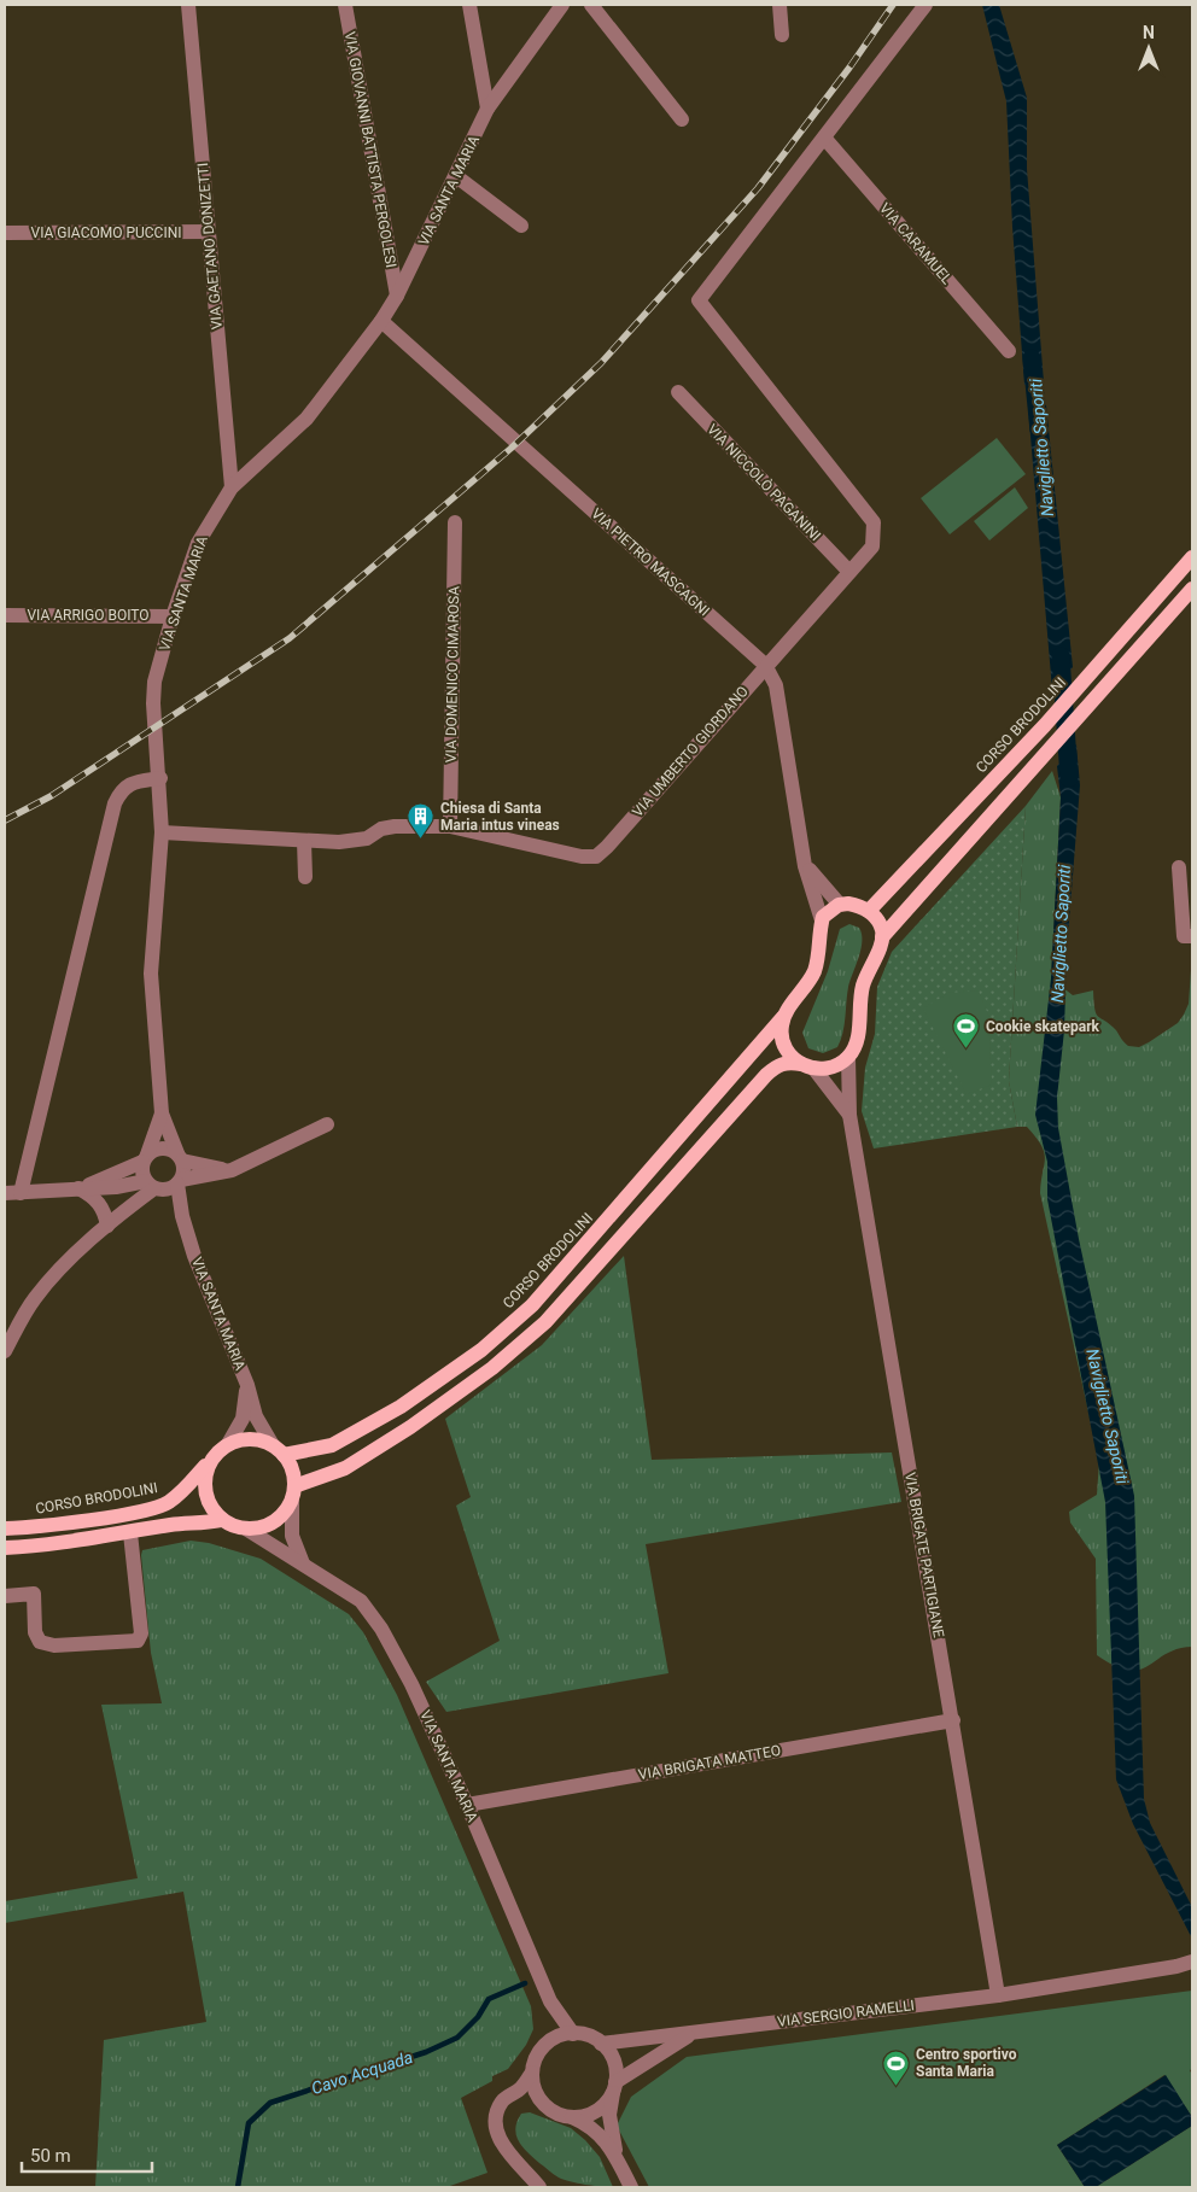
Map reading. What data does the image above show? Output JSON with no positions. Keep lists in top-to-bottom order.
{
  "streets": {
    "main road": ["CORSO BRODOLINI"],
    "street": [
      "VIA GIOVANNI BATTISTA PERGOLESI",
      "VIA SANTA MARIA",
      "VIA GIACOMO PUCCINI",
      "VIA CARAMUEL",
      "VIA GAETANO DONIZETTI",
      "VIA NICCOLÒ PAGANINI",
      "VIA PIETRO MASCAGNI",
      "VIA ARRIGO BOITO",
      "VIA DOMENICO CIMAROSA",
      "VIA UMBERTO GIORDANO",
      "VIA BRIGATE PARTIGIANE",
      "VIA BRIGATA MATTEO",
      "VIA SERGIO RAMELLI"
    ]
  },
  "crossings": [
    ["VIA GIOVANNI BATTISTA PERGOLESI", "VIA SANTA MARIA"],
    ["VIA SANTA MARIA", "VIA GAETANO DONIZETTI"],
    ["VIA SANTA MARIA", "VIA PIETRO MASCAGNI"],
    ["VIA SANTA MARIA", "VIA ARRIGO BOITO"],
    ["VIA SANTA MARIA", "CORSO BRODOLINI"],
    ["VIA SANTA MARIA", "VIA UMBERTO GIORDANO"],
    ["VIA SANTA MARIA", "VIA BRIGATA MATTEO"],
    ["VIA GIACOMO PUCCINI", "VIA GAETANO DONIZETTI"],
    ["VIA CARAMUEL", "VIA UMBERTO GIORDANO"],
    ["VIA NICCOLÒ PAGANINI", "VIA UMBERTO GIORDANO"],
    ["VIA PIETRO MASCAGNI", "CORSO BRODOLINI"],
    ["VIA PIETRO MASCAGNI", "VIA UMBERTO GIORDANO"],
    ["VIA DOMENICO CIMAROSA", "VIA UMBERTO GIORDANO"],
    ["VIA BRIGATE PARTIGIANE", "VIA BRIGATA MATTEO"],
    ["VIA BRIGATE PARTIGIANE", "VIA SERGIO RAMELLI"]
  ],
  "water": ["Naviglietto Saporiti", "Cavo Acquada"],
  "places": {
    "building": ["Chiesa di Santa Maria intus vineas"],
    "sports": ["Cookie skatepark", "Centro sportivo Santa Maria"]
  },
  "scale_bar": "50 m",
  "north": "top"
}
